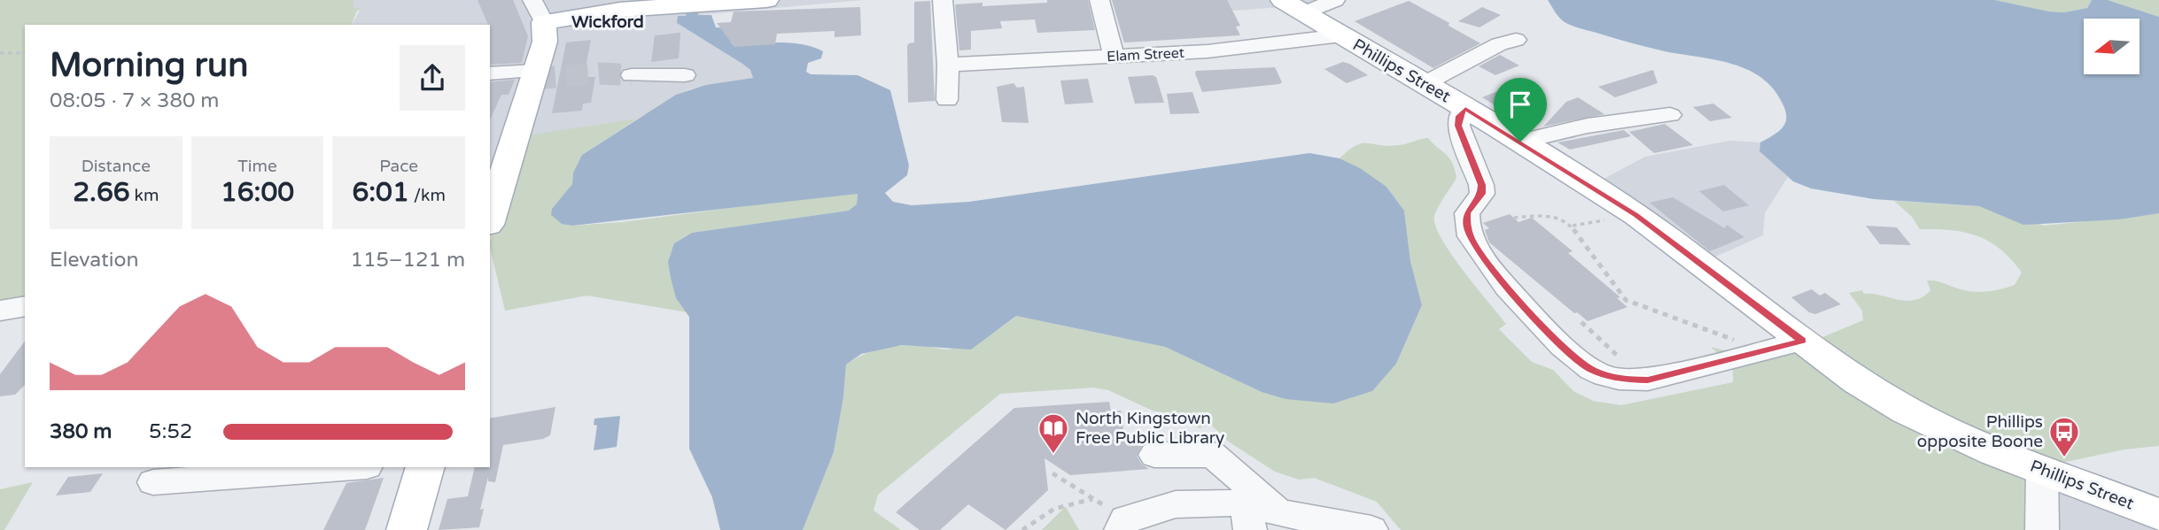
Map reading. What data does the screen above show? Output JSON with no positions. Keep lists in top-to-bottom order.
{
  "streets": {
    "main road": ["Phillips Street"],
    "street": ["Elam Street"]
  },
  "crossings": [
    ["Elam Street", "Phillips Street"]
  ],
  "districts": ["Wickford"],
  "places": {
    "library": ["North Kingstown Free Public Library"],
    "bus stop": ["Phillips opposite Boone"]
  },
  "north": "left",
  "page": {
    "heading": ["Morning run", "08:05 · 7 × 380 m"],
    "stats": [
      ["Distance", "2.66 km"],
      ["Time", "16:00"],
      ["Pace", "6:01 /km"]
    ],
    "chart": ["Elevation", "115–121 m"],
    "list": [
      {
        "name": "380 m",
        "note": "5:52"
      }
    ]
  }
}
